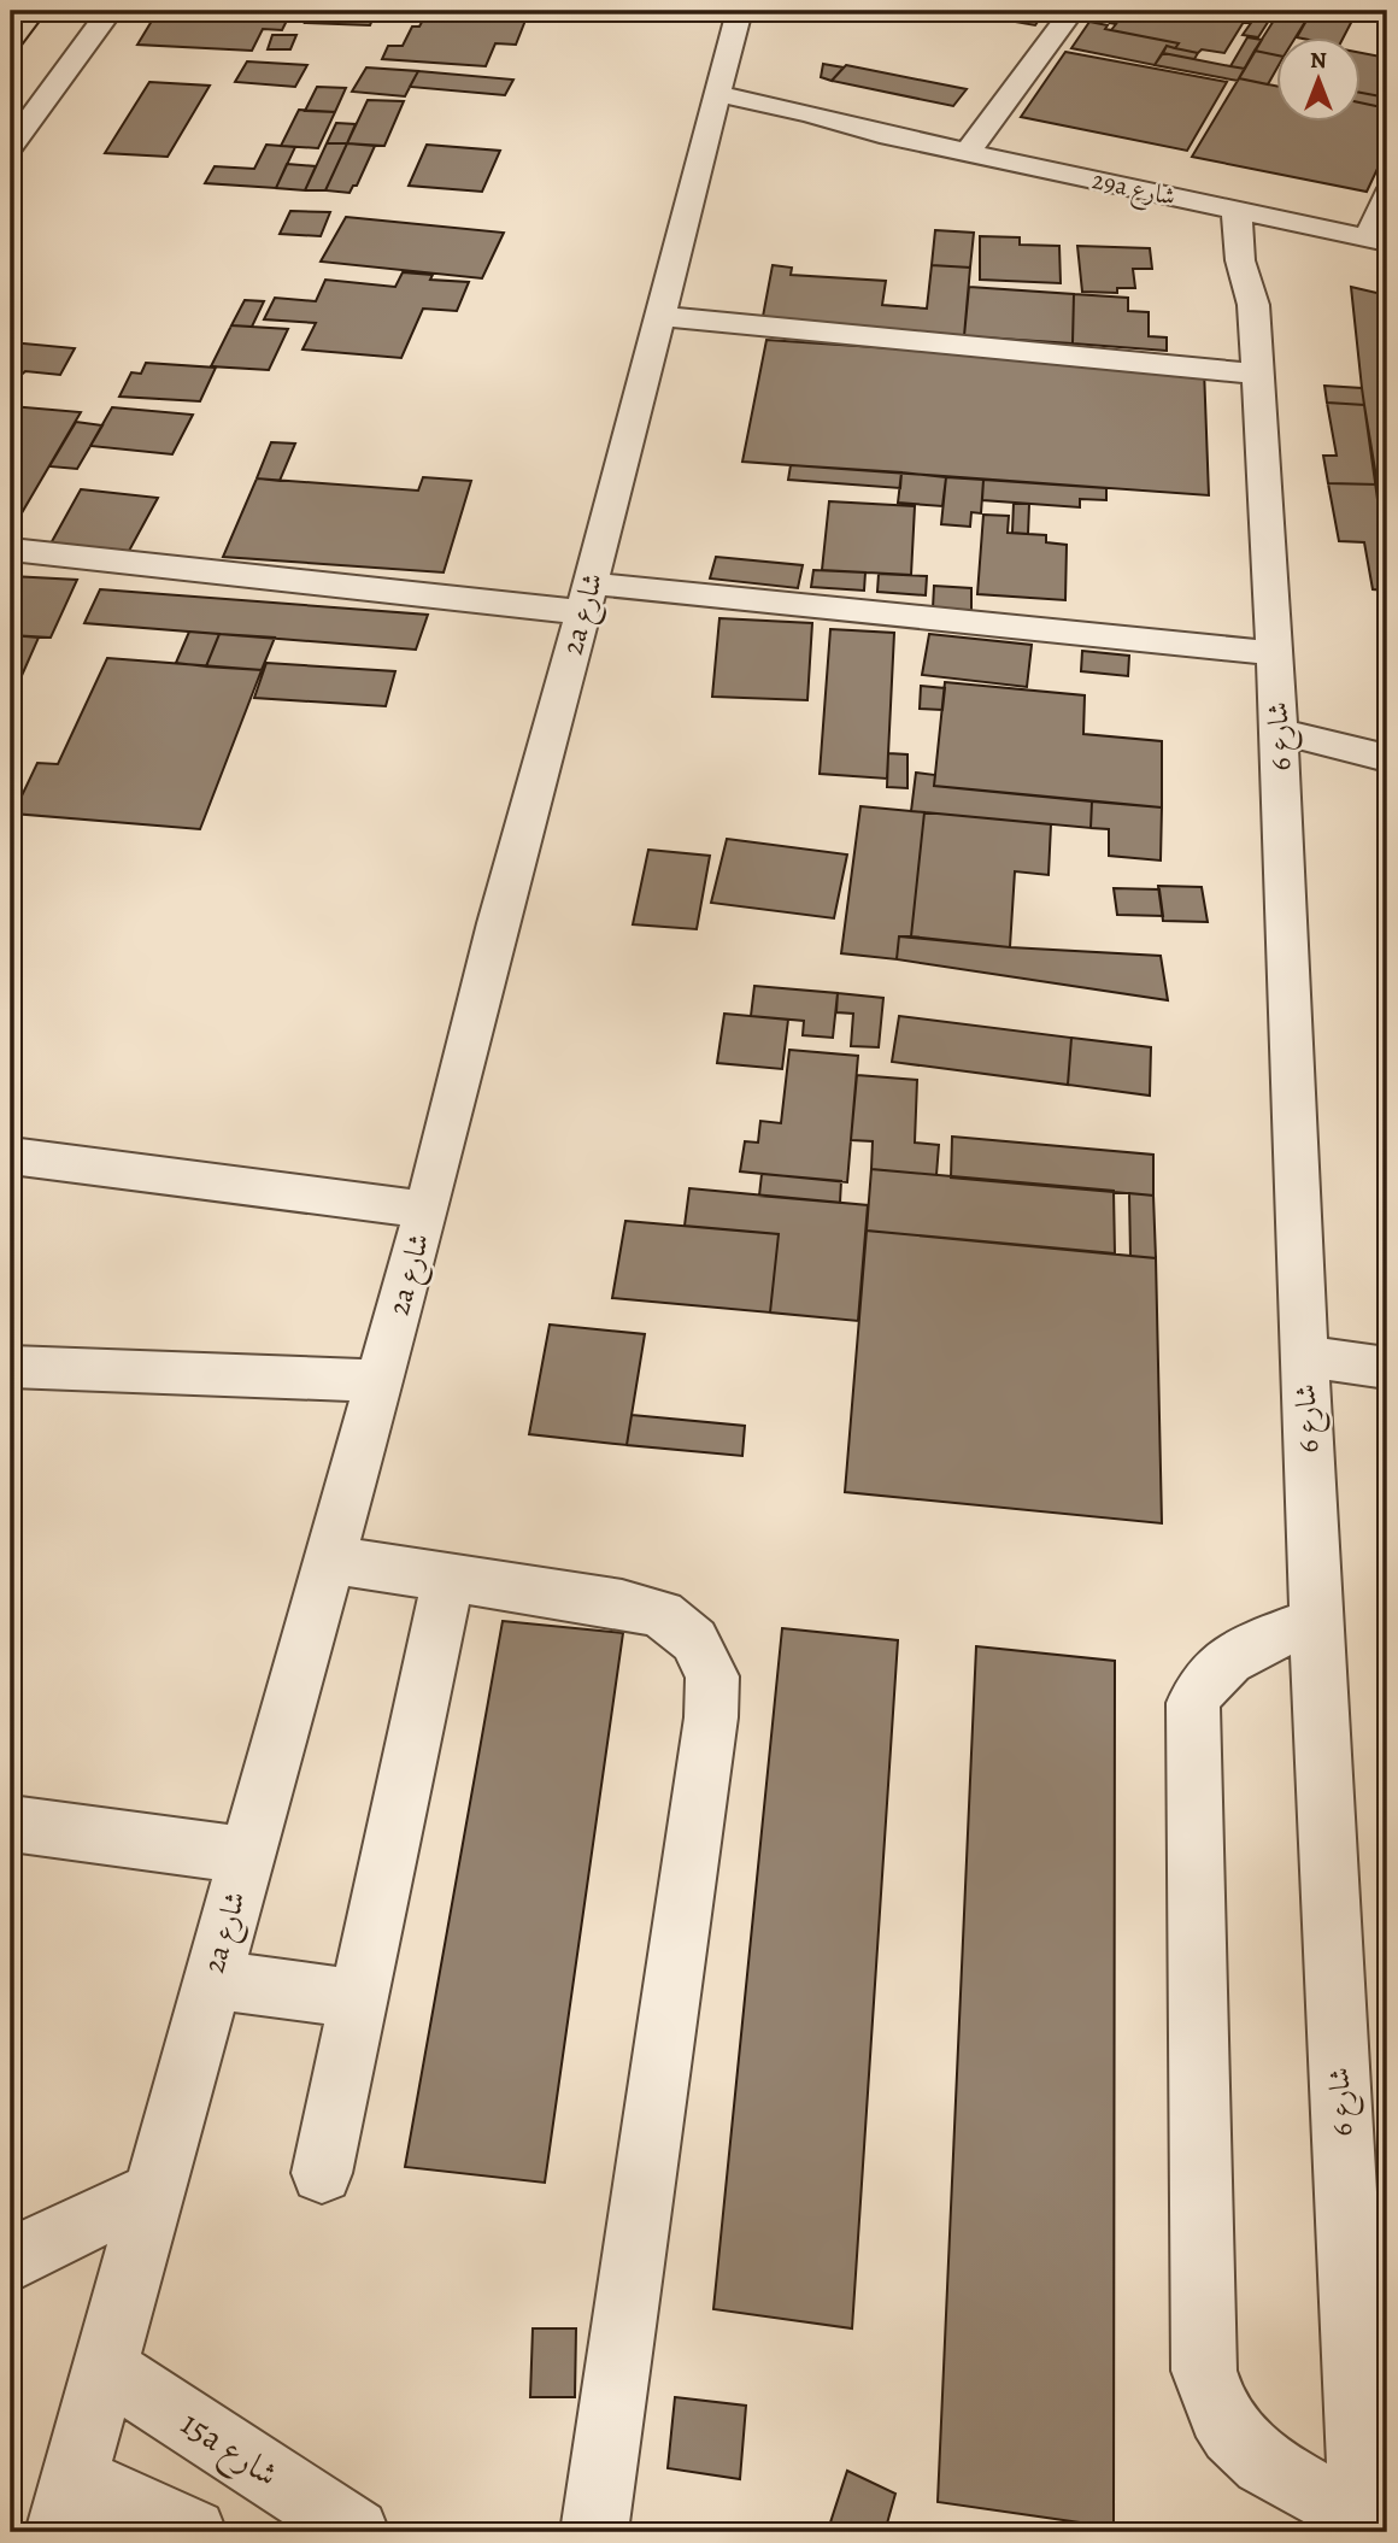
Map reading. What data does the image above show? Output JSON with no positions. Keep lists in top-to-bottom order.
{
  "streets": {
    "street": [
      "29a شارع",
      "2a شارع",
      "شارع 6",
      "15a شارع"
    ]
  },
  "crossings": [
    ["29a شارع", "2a شارع"],
    ["29a شارع", "شارع 6"],
    ["2a شارع", "15a شارع"]
  ],
  "north": "top"
}
